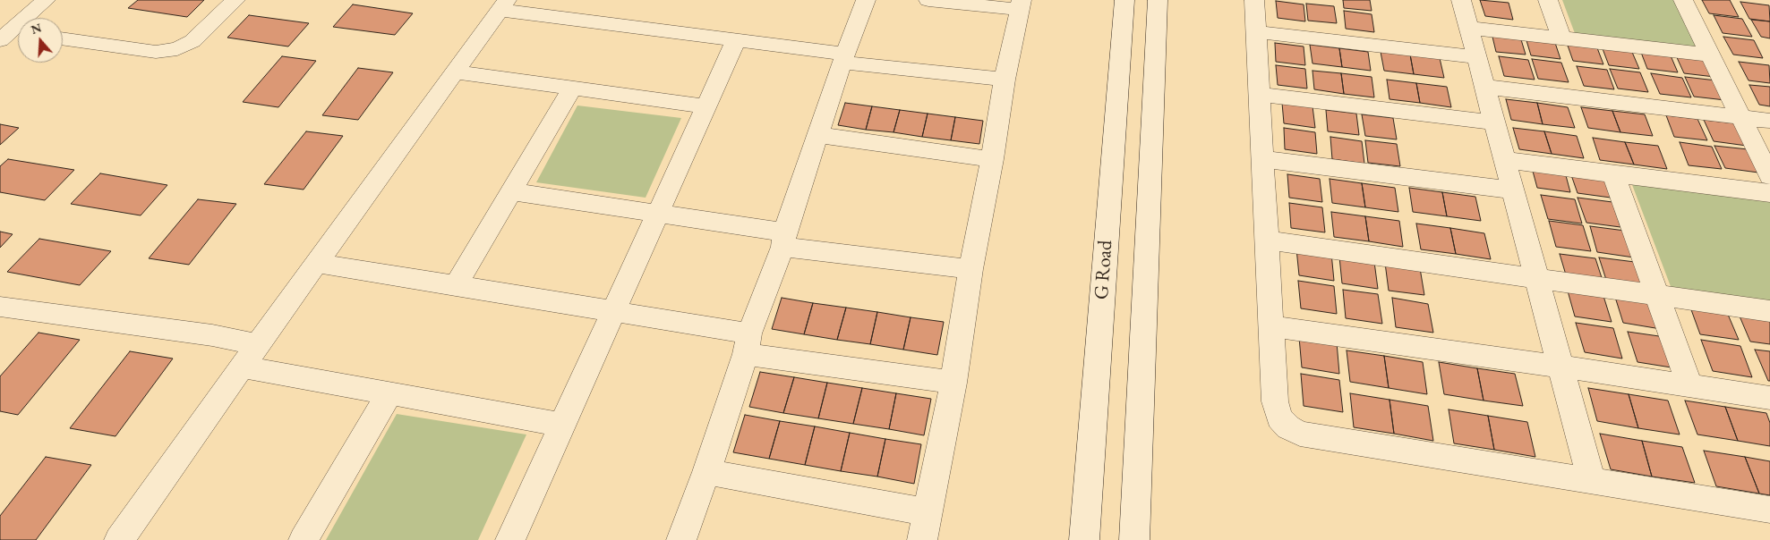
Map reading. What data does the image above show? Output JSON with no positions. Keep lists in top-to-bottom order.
{
  "streets": {
    "street": ["G Road"]
  },
  "north": "top"
}
